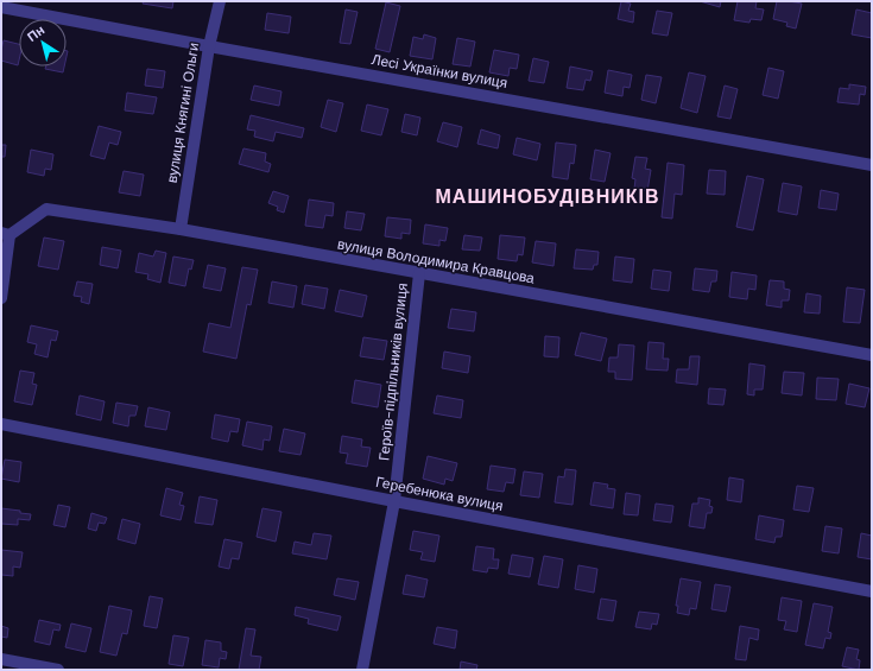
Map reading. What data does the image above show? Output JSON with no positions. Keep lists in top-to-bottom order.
{
  "streets": {
    "street": [
      "Лесі Українки вулиця",
      "вулиця Княгині Ольги",
      "вулиця Володимира Кравцова",
      "Героїв-підпільників вулиця",
      "Геребенюка вулиця"
    ]
  },
  "crossings": [
    ["Лесі Українки вулиця", "вулиця Княгині Ольги"],
    ["вулиця Княгині Ольги", "вулиця Володимира Кравцова"],
    ["вулиця Володимира Кравцова", "Героїв-підпільників вулиця"],
    ["Героїв-підпільників вулиця", "Геребенюка вулиця"]
  ],
  "districts": ["МАШИНОБУДІВНИКІВ"],
  "north": "top left"
}
